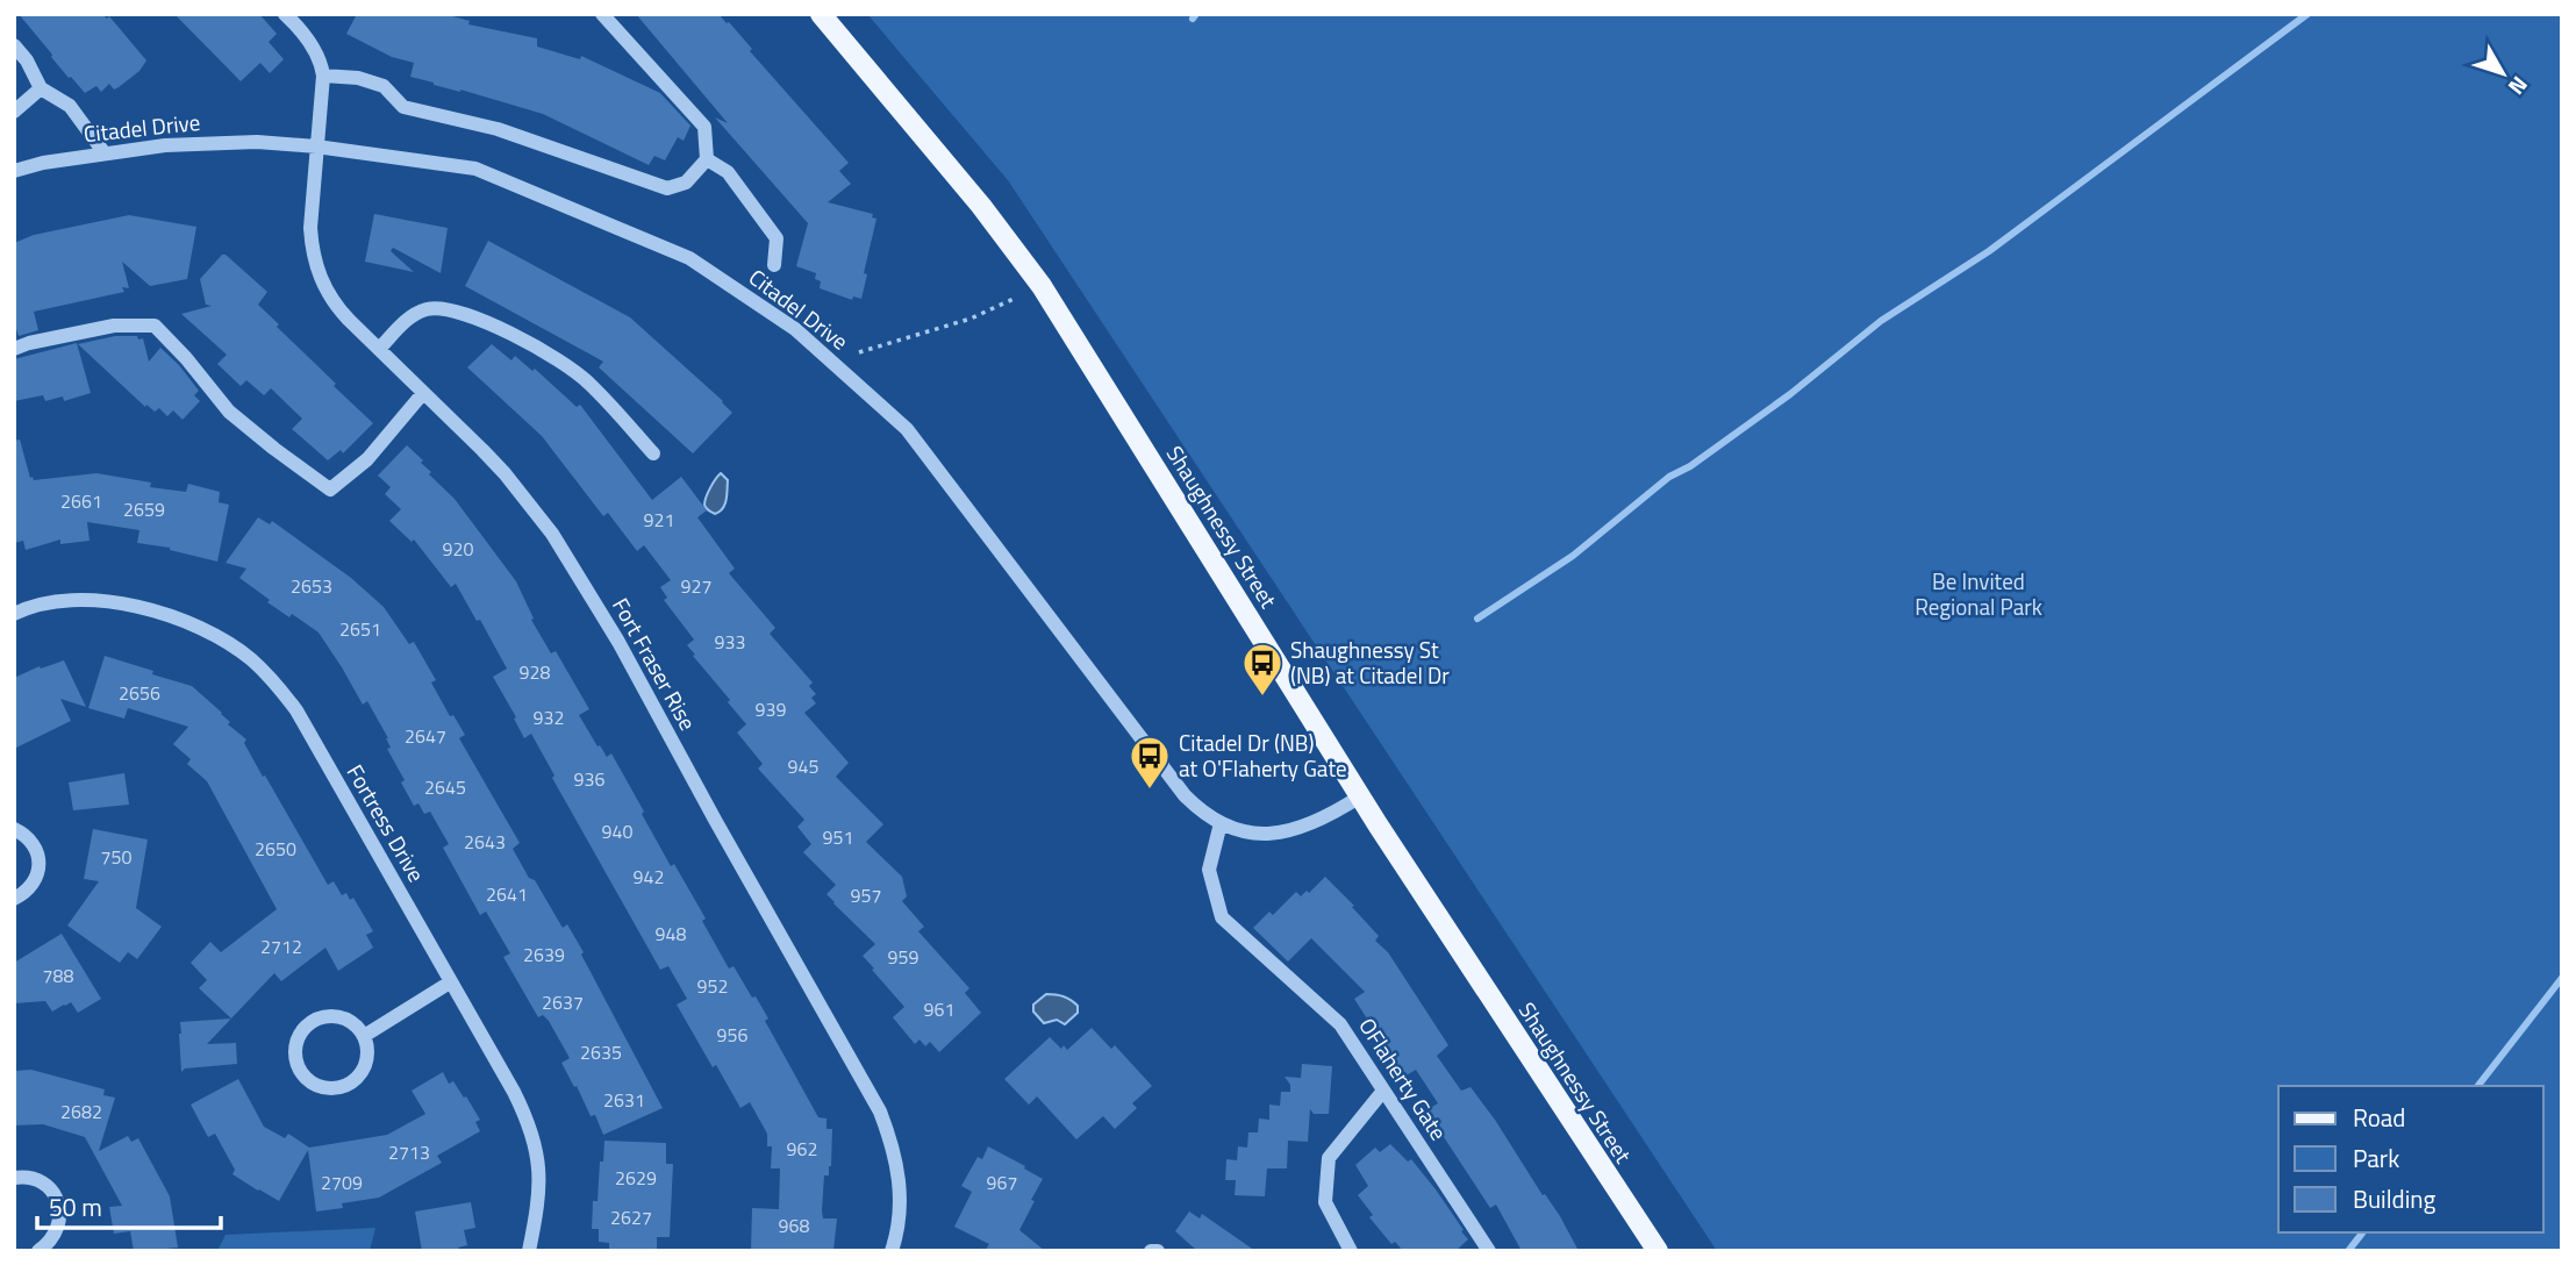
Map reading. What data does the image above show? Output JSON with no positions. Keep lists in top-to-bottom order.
{
  "streets": {
    "main road": ["Shaughnessy Street"],
    "street": [
      "Citadel Drive",
      "Fort Fraser Rise",
      "Fortress Drive",
      "OFlaherty Gate"
    ]
  },
  "crossings": [
    ["Citadel Drive", "Shaughnessy Street"],
    ["Citadel Drive", "Fort Fraser Rise"],
    ["Citadel Drive", "OFlaherty Gate"]
  ],
  "parks": ["Be Invited Regional Park"],
  "places": {
    "bus stop": ["Shaughnessy St (NB) at Citadel Dr", "Citadel Dr (NB) at O'Flaherty Gate"]
  },
  "house_numbers": [
    "2661",
    "2659",
    "921",
    "920",
    "2653",
    "927",
    "2651",
    "933",
    "928",
    "2656",
    "939",
    "932",
    "2647",
    "945",
    "936",
    "2645",
    "940",
    "951",
    "2643",
    "2650",
    "750",
    "942",
    "2641",
    "957",
    "948",
    "2712",
    "2639",
    "959",
    "788",
    "952",
    "2637",
    "961",
    "956",
    "2635",
    "2631",
    "2682",
    "962",
    "2713",
    "2629",
    "2709",
    "967",
    "2627",
    "968"
  ],
  "legend": ["Road", "Park", "Building"],
  "scale_bar": "50 m",
  "north": "bottom right"
}
